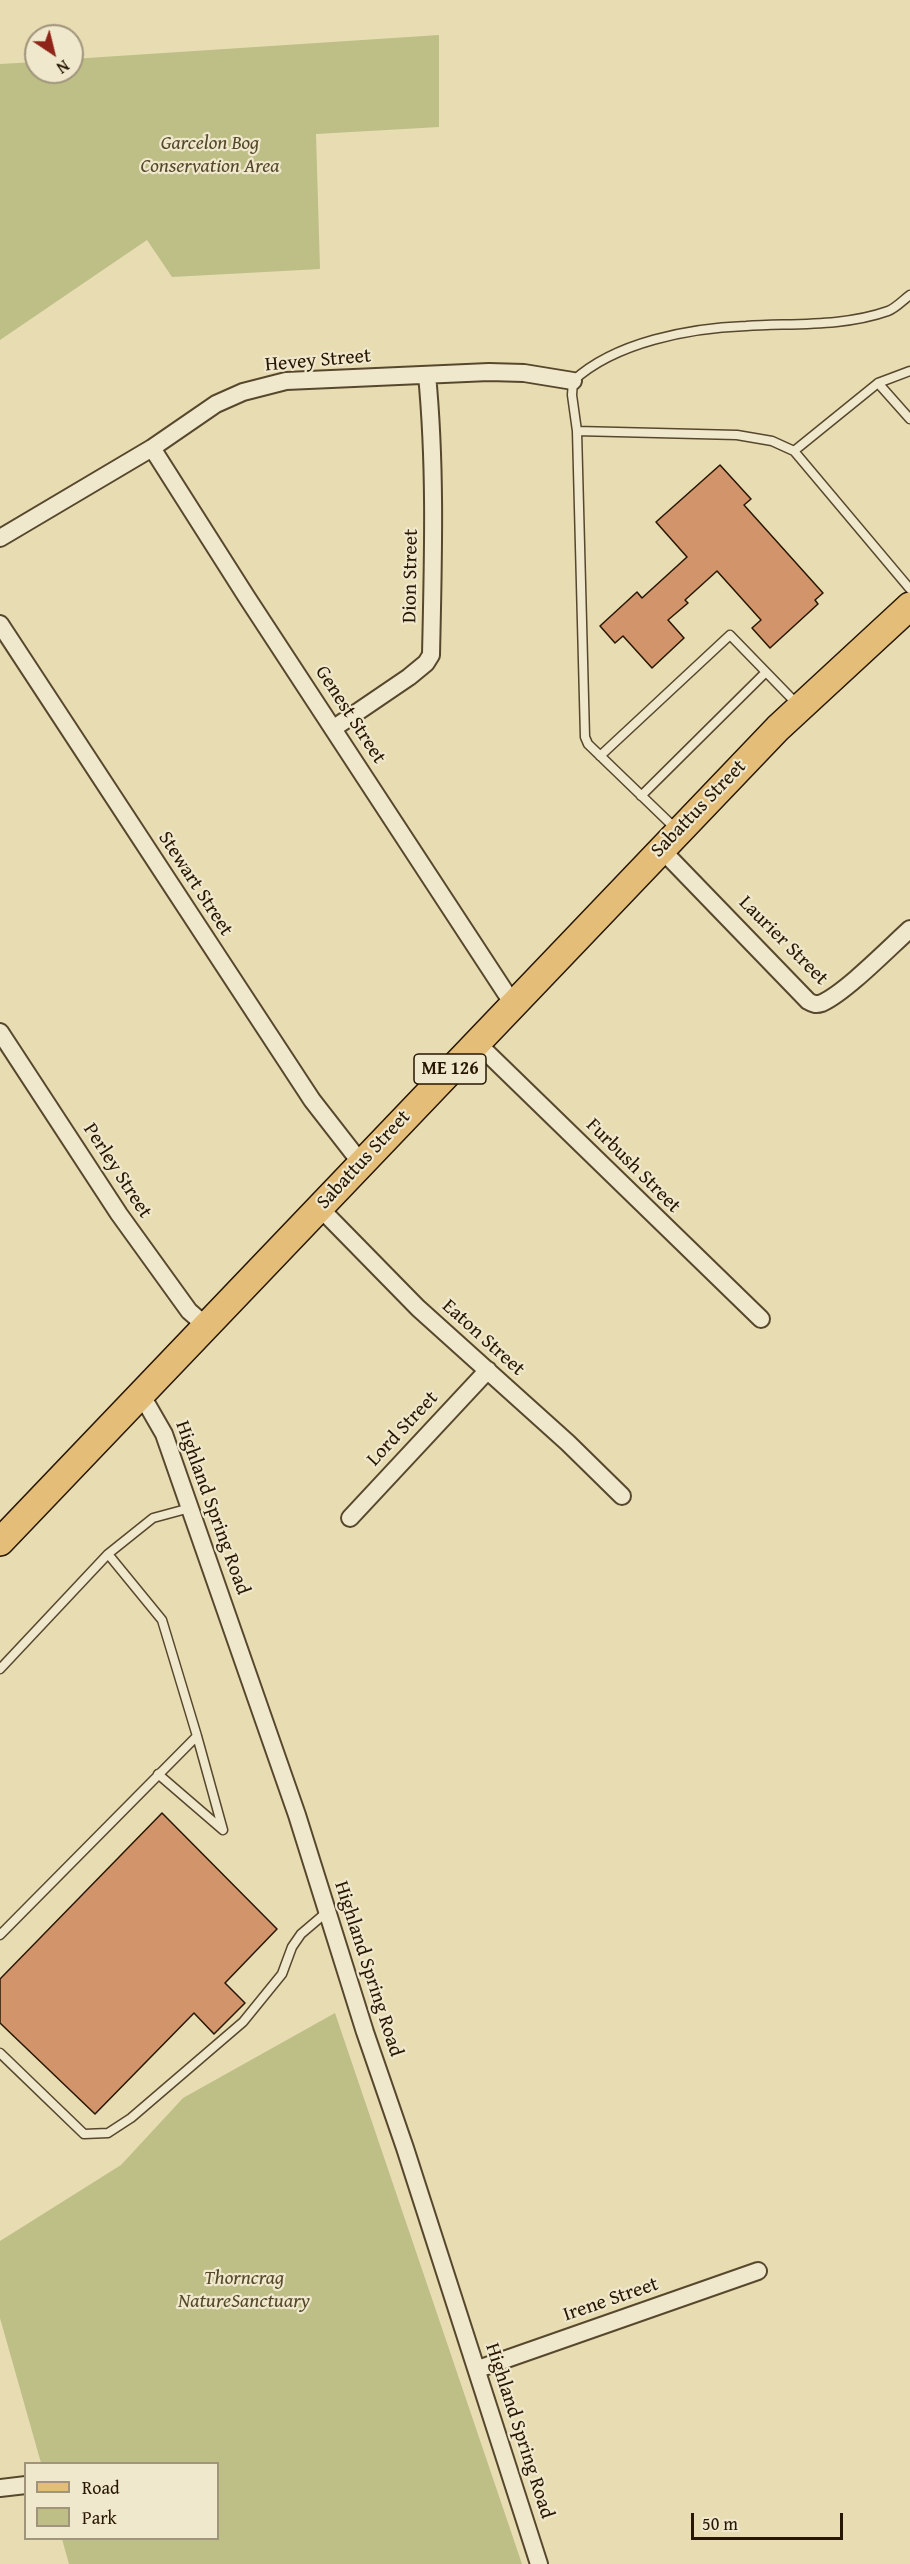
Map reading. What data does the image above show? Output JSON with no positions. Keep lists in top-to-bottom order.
{
  "streets": {
    "main road": ["Sabattus Street", "ME 126"],
    "street": [
      "Hevey Street",
      "Dion Street",
      "Genest Street",
      "Stewart Street",
      "Laurier Street",
      "Furbush Street",
      "Perley Street",
      "Eaton Street",
      "Lord Street",
      "Highland Spring Road",
      "Irene Street"
    ]
  },
  "crossings": [
    ["Hevey Street", "Dion Street"],
    ["Hevey Street", "Genest Street"],
    ["Dion Street", "Genest Street"],
    ["Genest Street", "Sabattus Street"],
    ["Sabattus Street", "Stewart Street"],
    ["Sabattus Street", "Laurier Street"],
    ["Sabattus Street", "Furbush Street"],
    ["Sabattus Street", "Perley Street"],
    ["Sabattus Street", "Eaton Street"],
    ["Sabattus Street", "Highland Spring Road"],
    ["Eaton Street", "Lord Street"],
    ["Highland Spring Road", "Irene Street"]
  ],
  "parks": ["Garcelon Bog Conservation Area", "Thorncrag NatureSanctuary"],
  "legend": ["Road", "Park"],
  "scale_bar": "50 m",
  "north": "bottom right"
}
